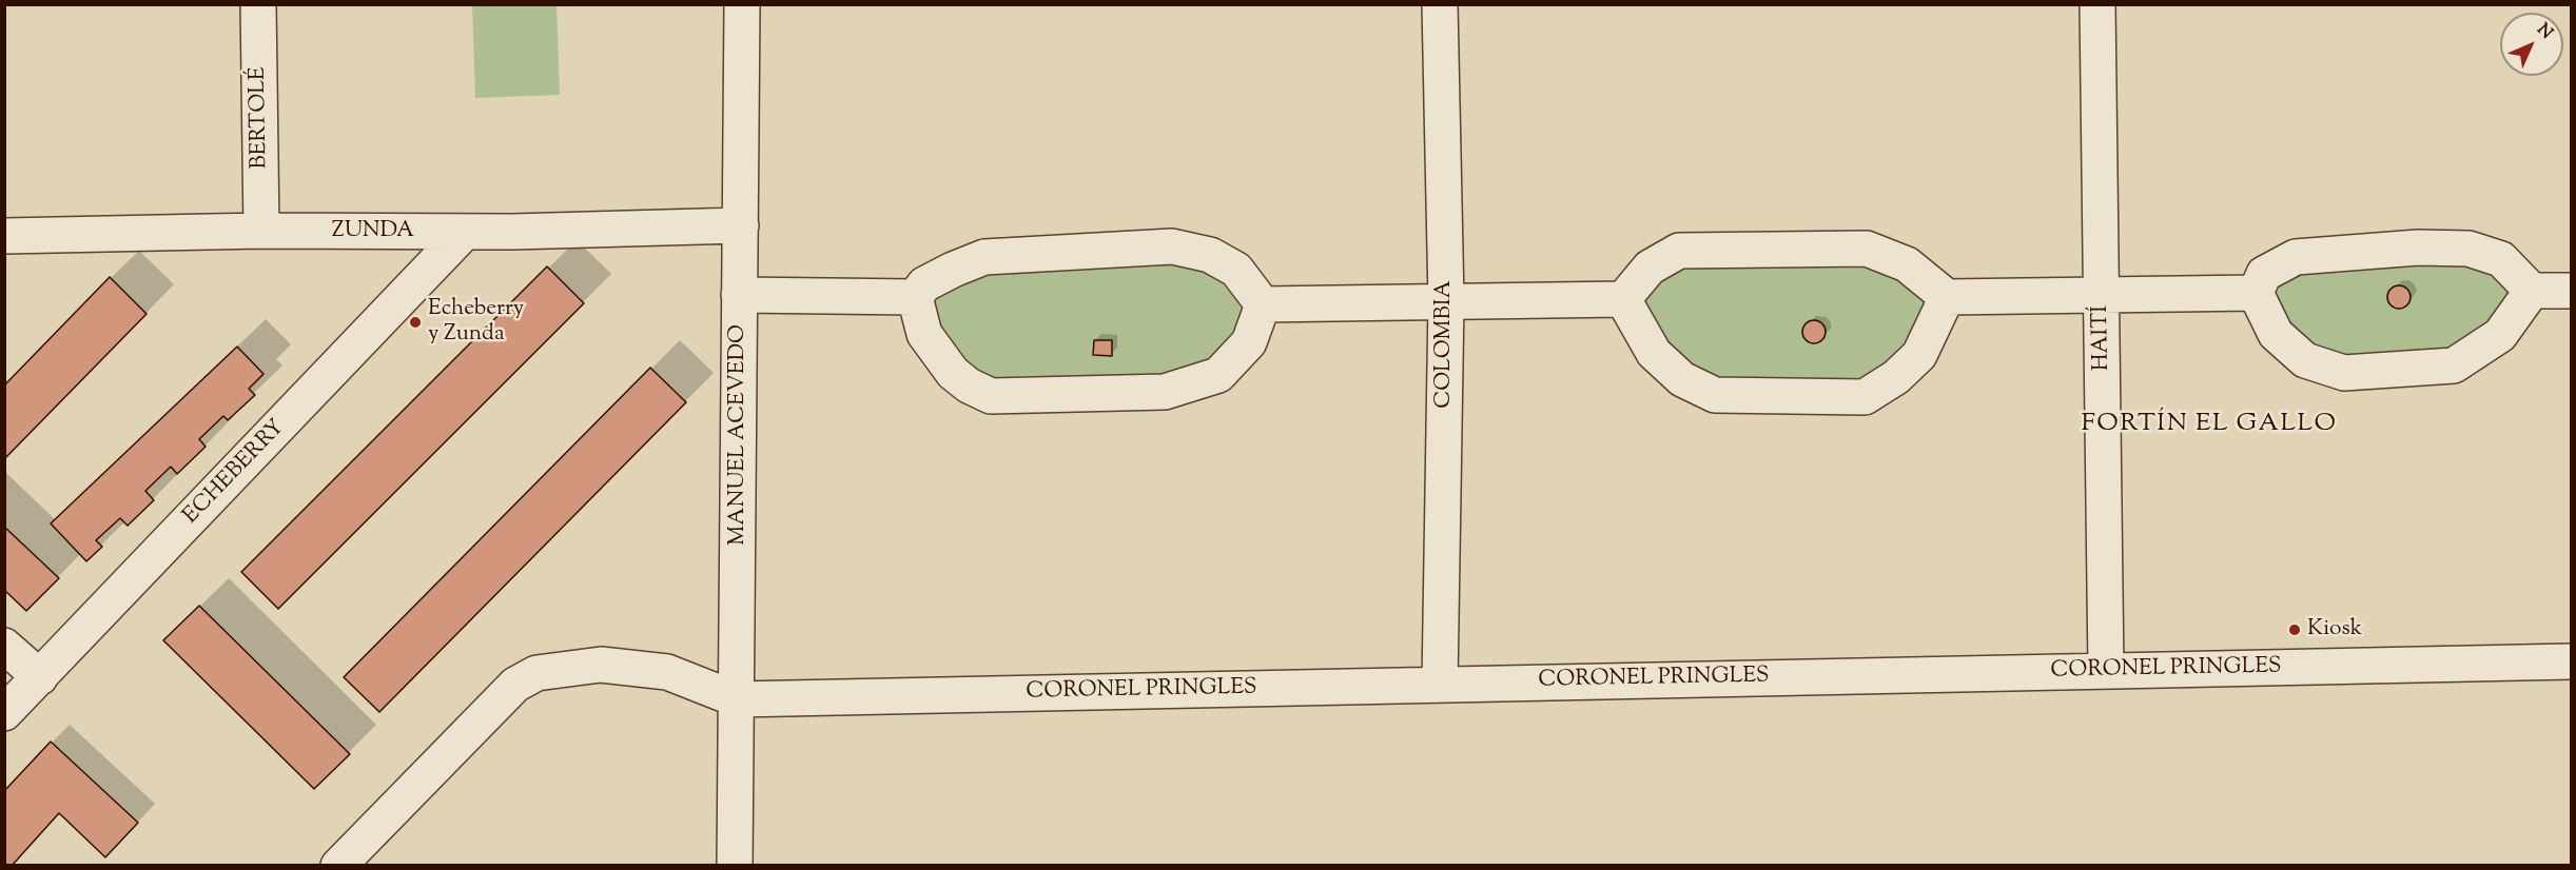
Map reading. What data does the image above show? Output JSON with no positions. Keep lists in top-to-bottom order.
{
  "streets": {
    "street": [
      "BERTOLÉ",
      "ZUNDA",
      "HAITÍ",
      "COLOMBIA",
      "MANUEL ACEVEDO",
      "ECHEBERRY",
      "CORONEL PRINGLES"
    ]
  },
  "crossings": [
    ["BERTOLÉ", "ZUNDA"],
    ["ZUNDA", "MANUEL ACEVEDO"],
    ["ZUNDA", "ECHEBERRY"],
    ["HAITÍ", "CORONEL PRINGLES"],
    ["COLOMBIA", "CORONEL PRINGLES"],
    ["MANUEL ACEVEDO", "CORONEL PRINGLES"]
  ],
  "districts": ["FORTÍN EL GALLO"],
  "places": ["Echeberry y Zunda", "Kiosk"],
  "north": "top right"
}
